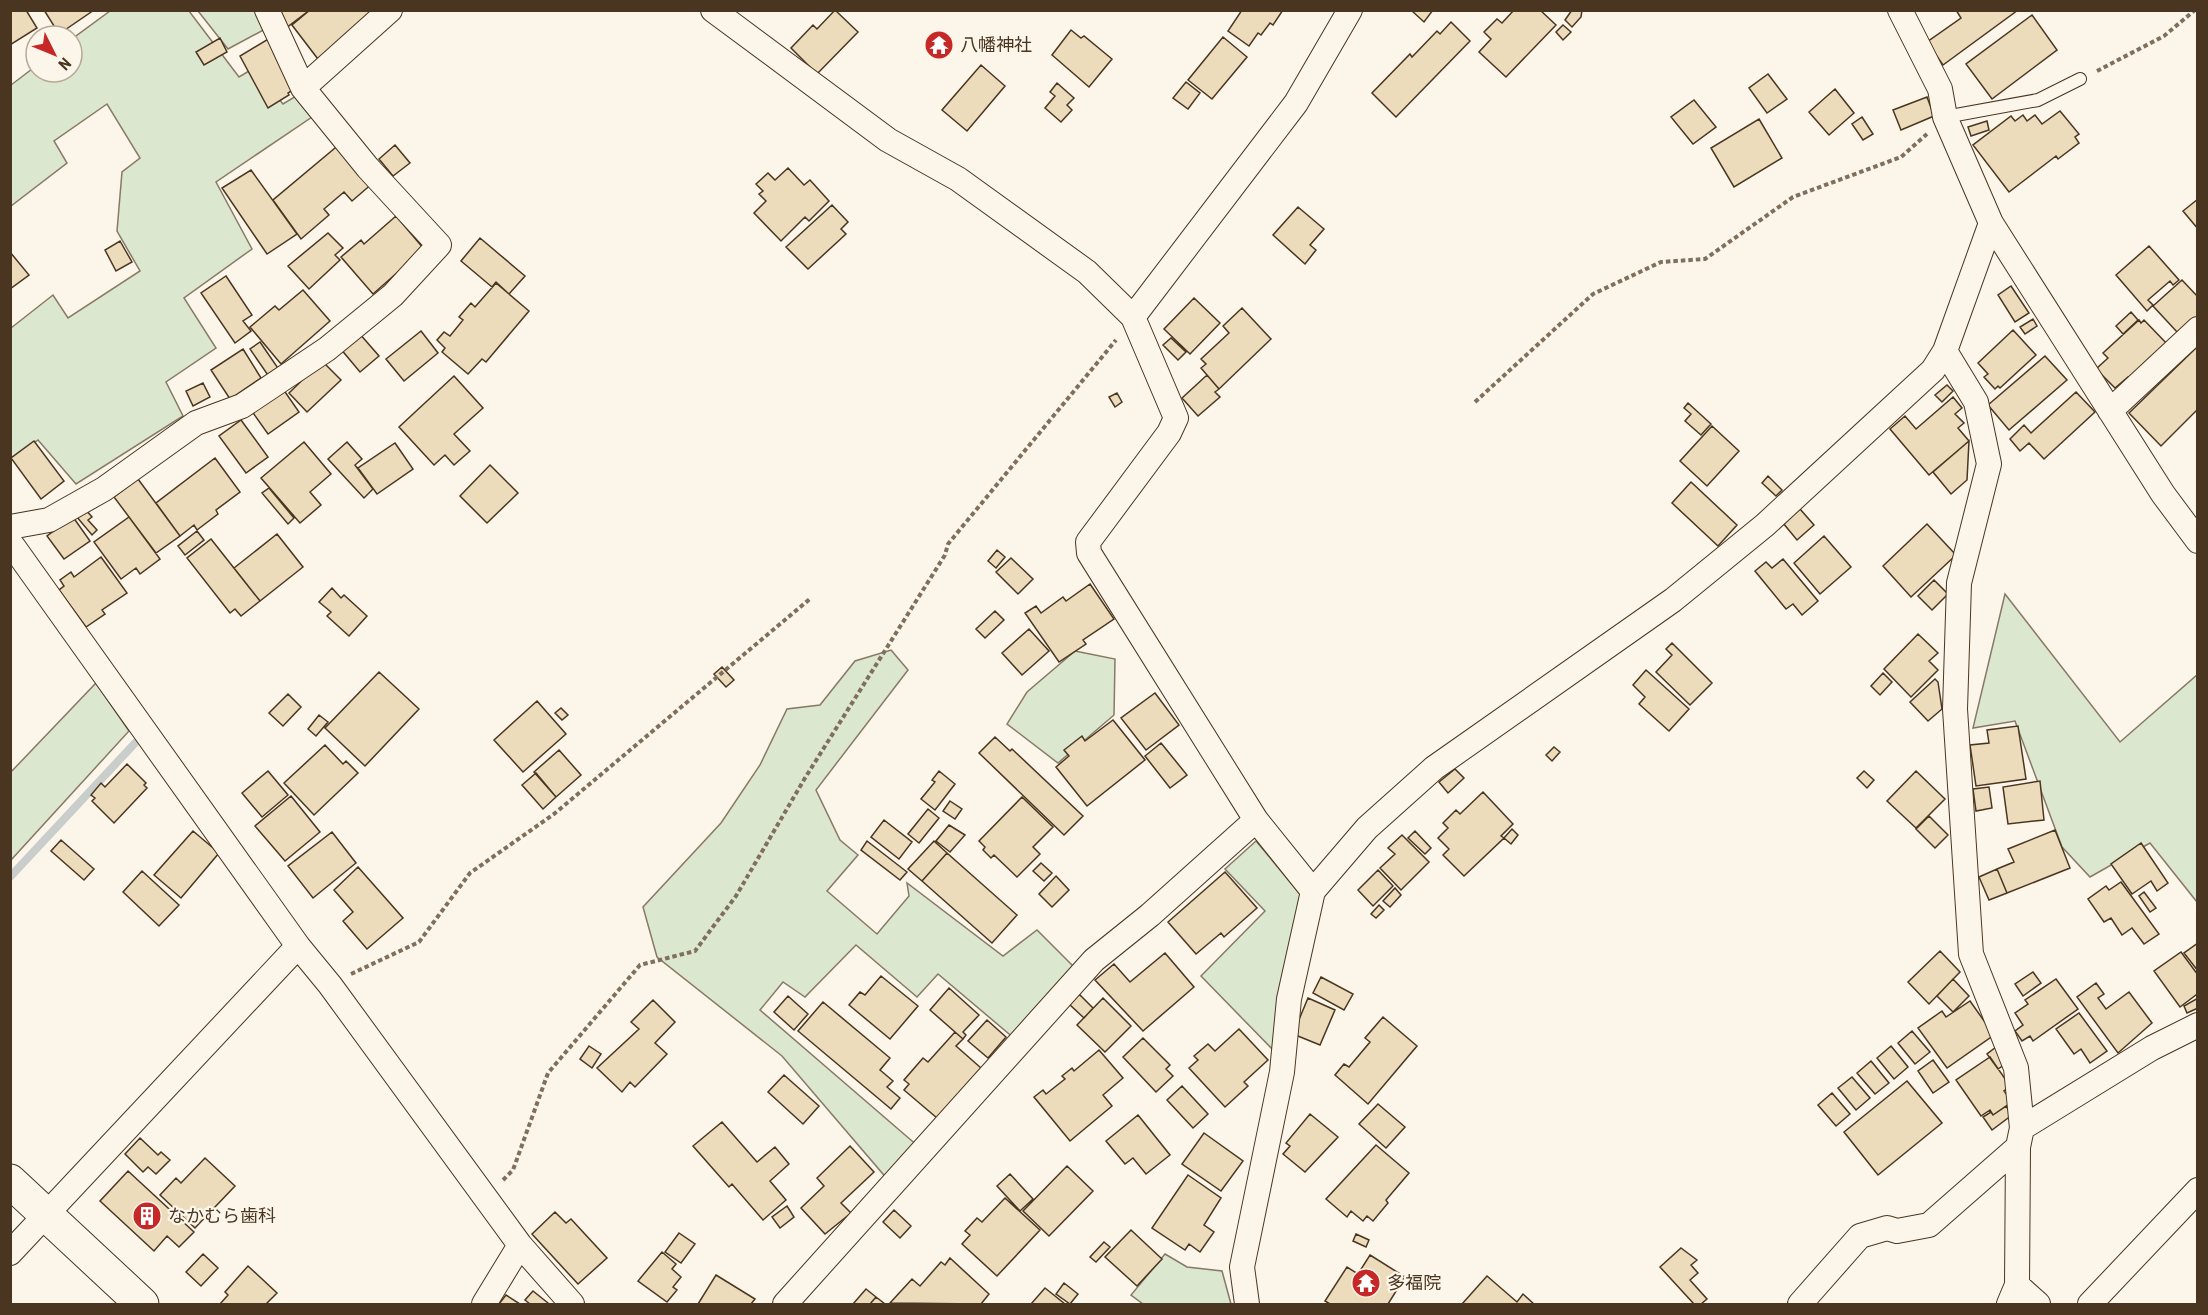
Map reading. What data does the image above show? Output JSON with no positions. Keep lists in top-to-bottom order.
{
  "places": {
    "temple": ["八幡神社", "多福院"],
    "building": ["なかむら歯科"]
  },
  "north": "bottom right"
}
